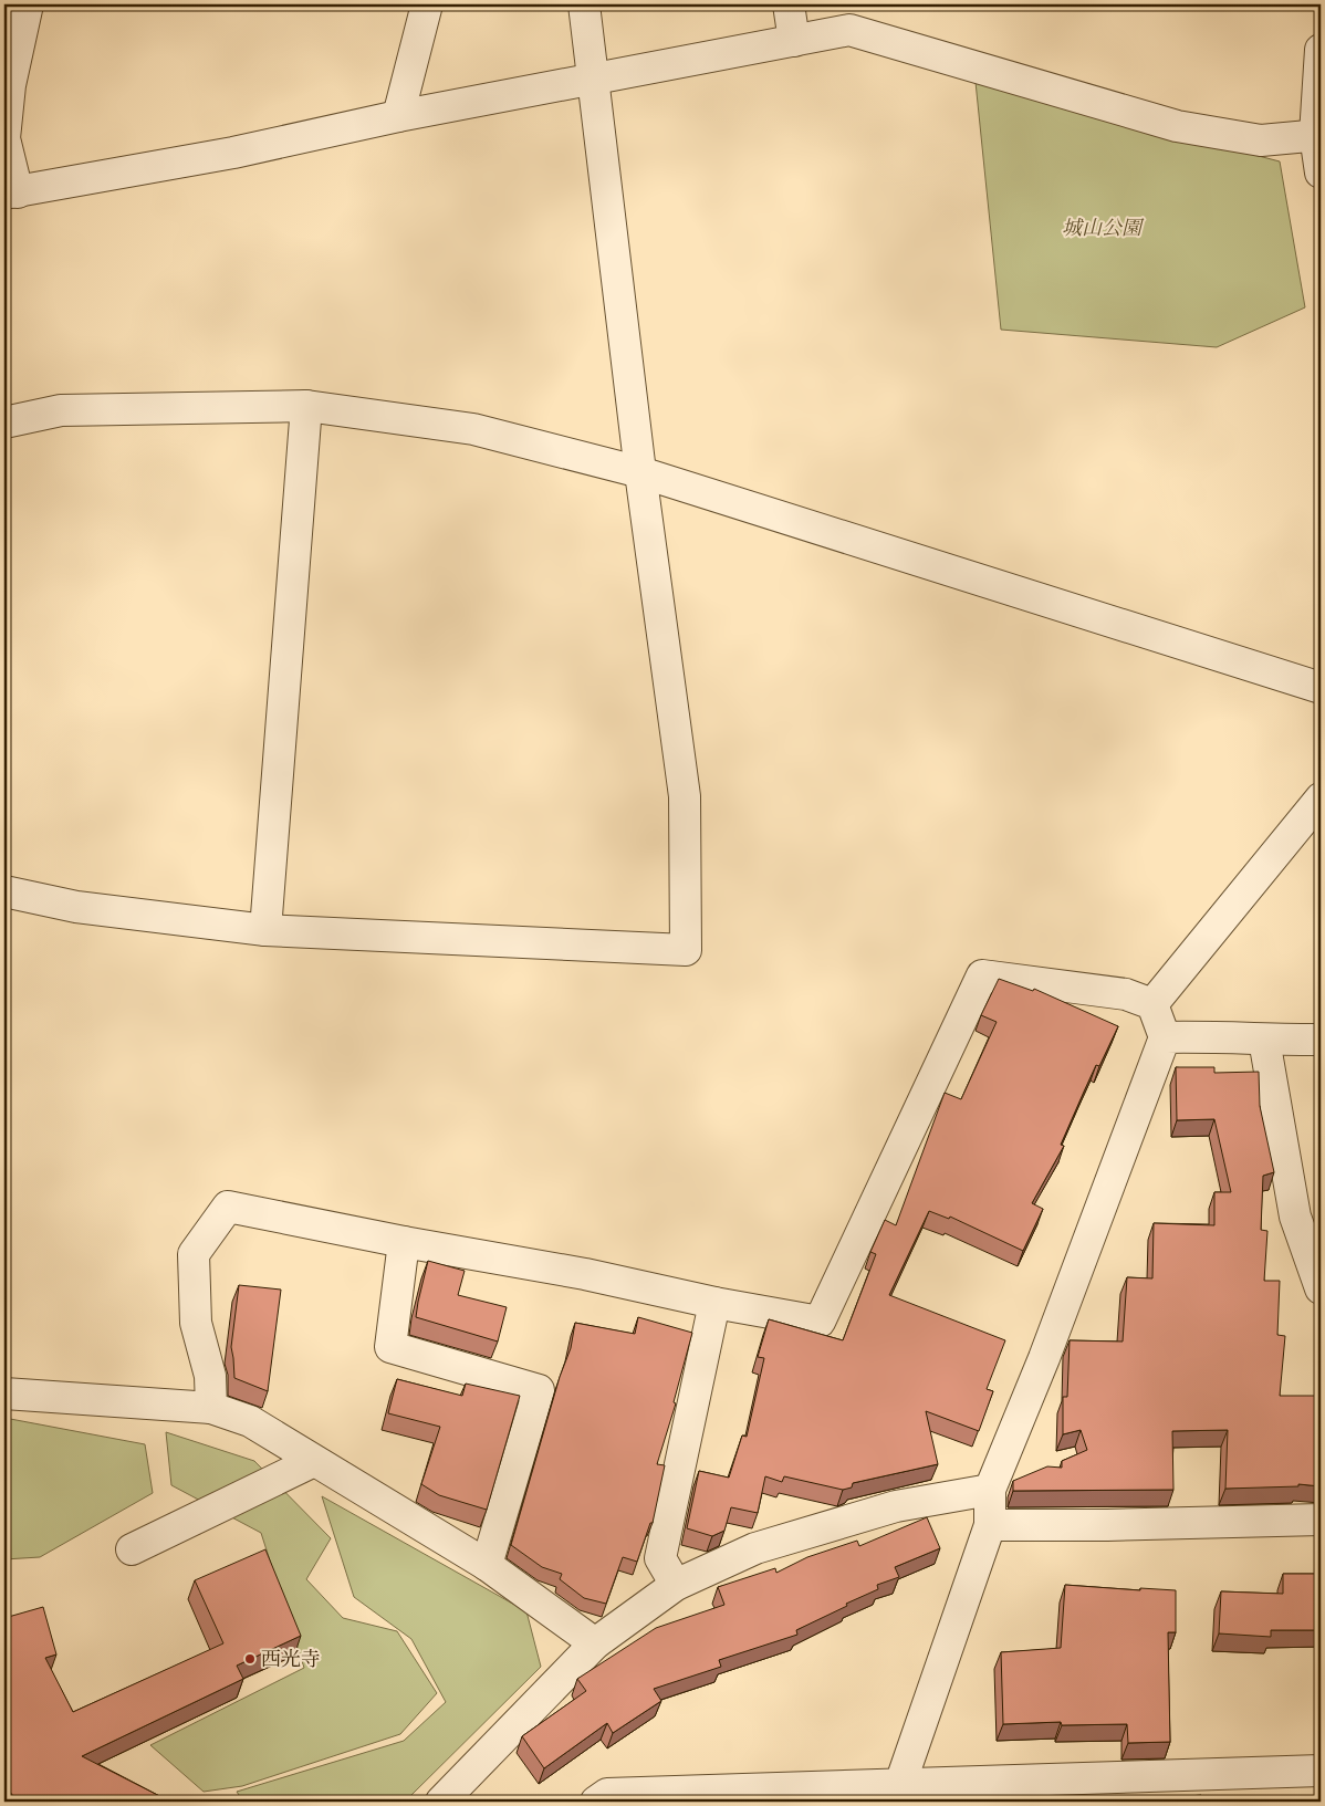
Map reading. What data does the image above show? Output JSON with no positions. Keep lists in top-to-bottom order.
{
  "parks": ["城山公園"],
  "places": ["西光寺"]
}
